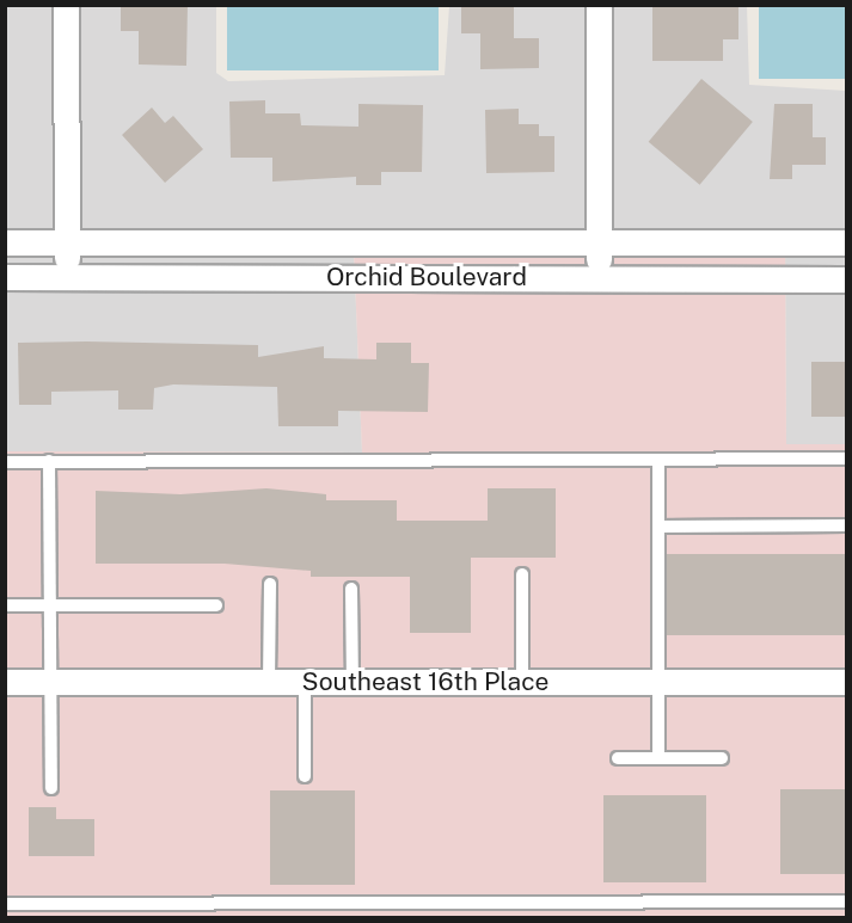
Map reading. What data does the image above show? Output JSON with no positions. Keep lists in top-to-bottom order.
{
  "streets": {
    "street": ["Orchid Boulevard", "Southeast 16th Place"]
  }
}
